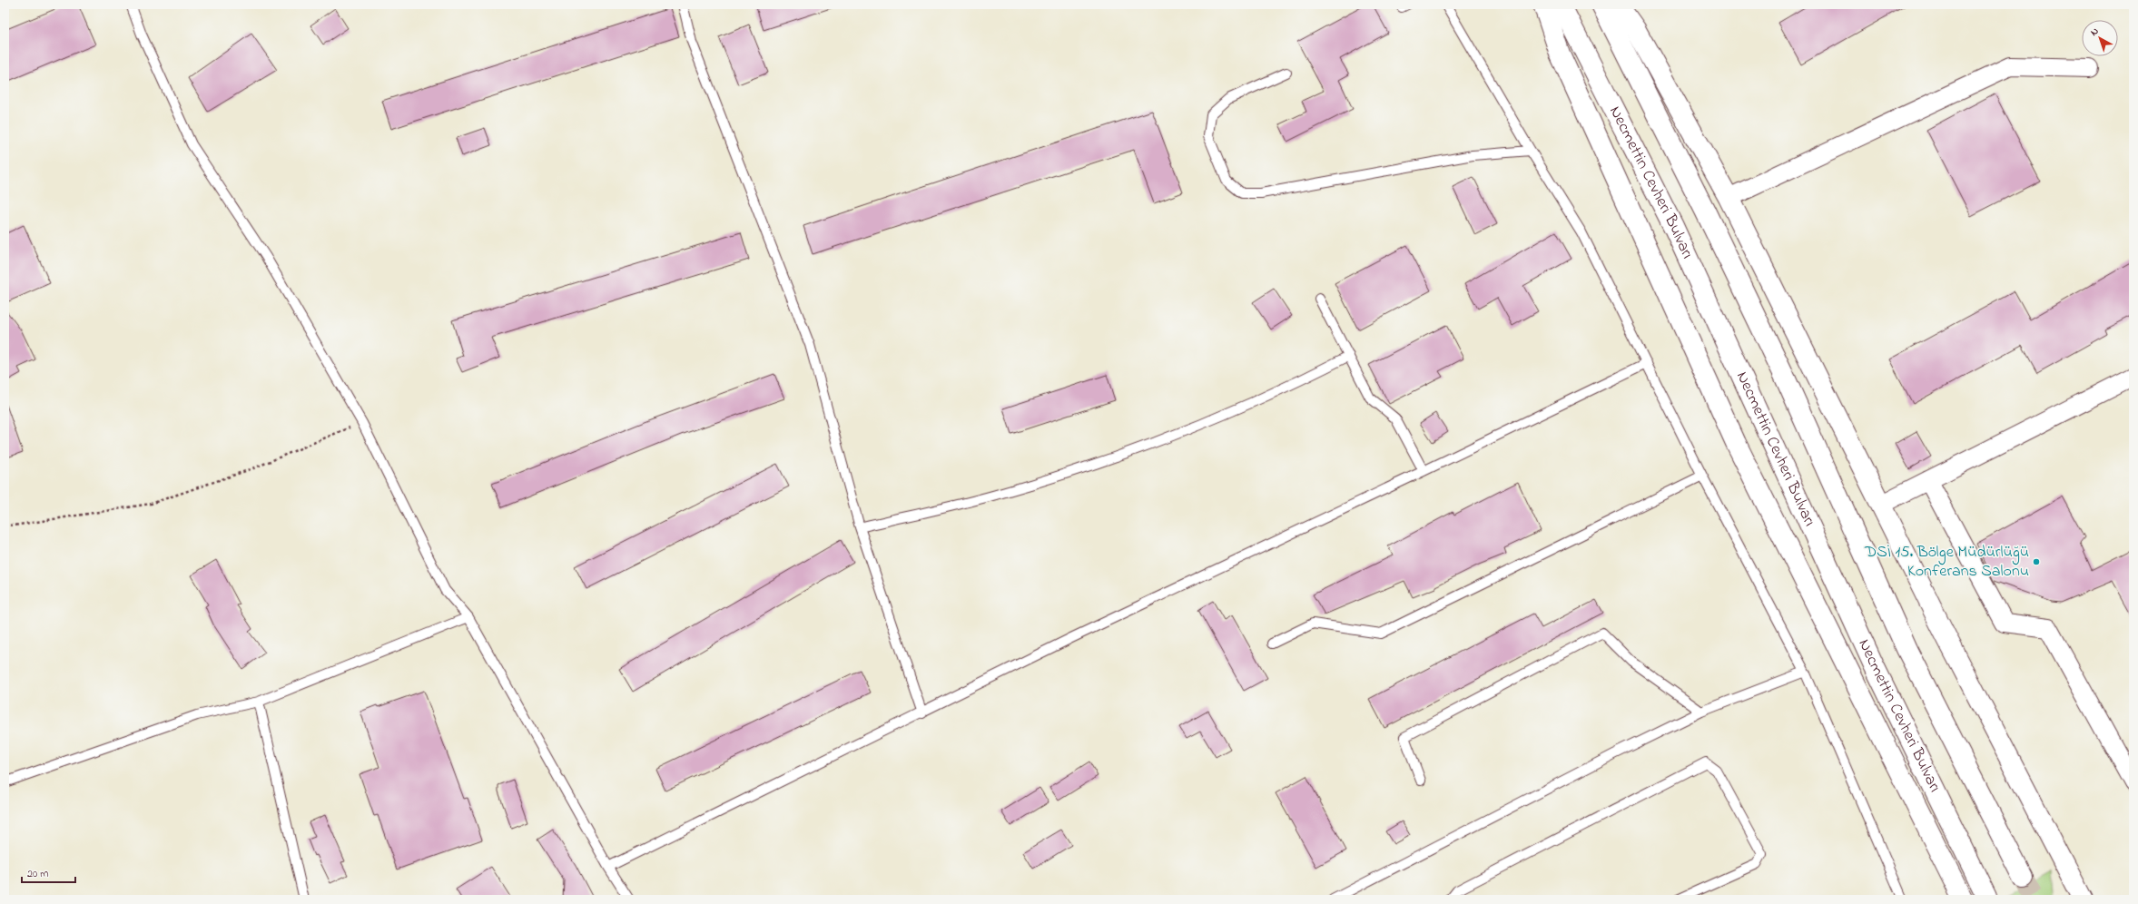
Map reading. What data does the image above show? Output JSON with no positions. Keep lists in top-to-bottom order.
{
  "streets": {
    "main road": ["Necmettin Cevheri Bulvarı"]
  },
  "places": ["DSİ 15. Bölge Müdürlüğü Konferans Salonu"],
  "scale_bar": "20 m",
  "north": "top left"
}
